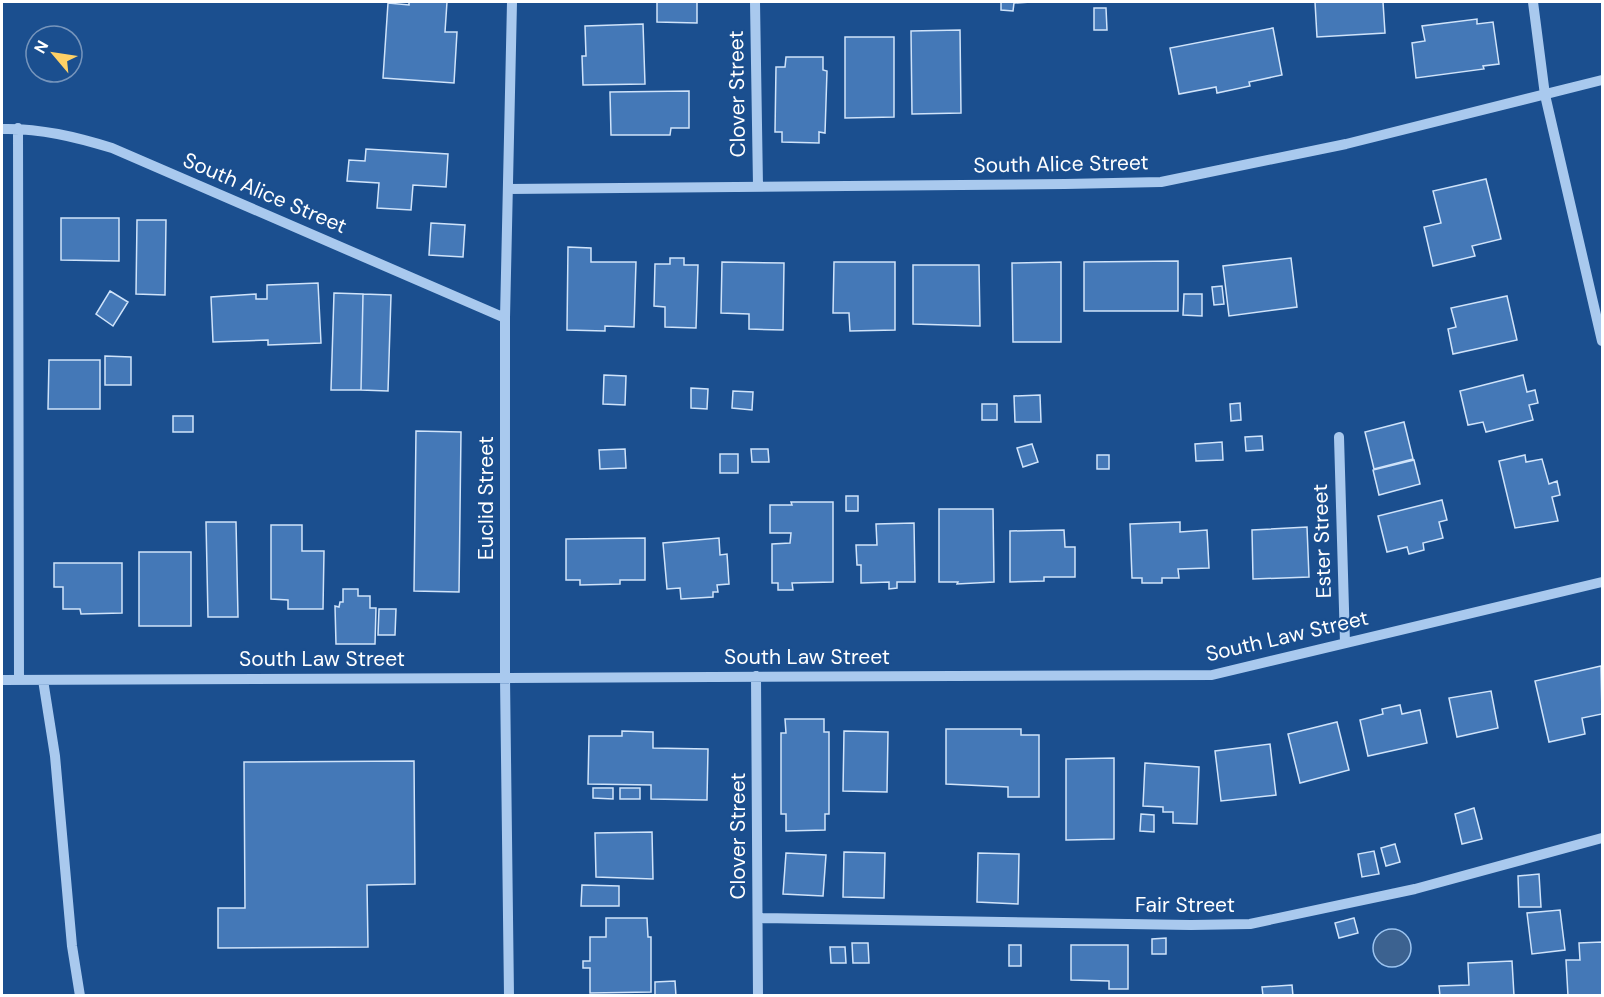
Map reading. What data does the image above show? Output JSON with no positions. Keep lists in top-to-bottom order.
{
  "streets": {
    "street": [
      "Clover Street",
      "South Alice Street",
      "Euclid Street",
      "Ester Street",
      "South Law Street",
      "Fair Street"
    ]
  },
  "crossings": [
    ["Clover Street", "South Alice Street"],
    ["Clover Street", "South Law Street"],
    ["Clover Street", "Fair Street"],
    ["South Alice Street", "Euclid Street"],
    ["Euclid Street", "South Law Street"],
    ["Ester Street", "South Law Street"]
  ],
  "north": "top left"
}
